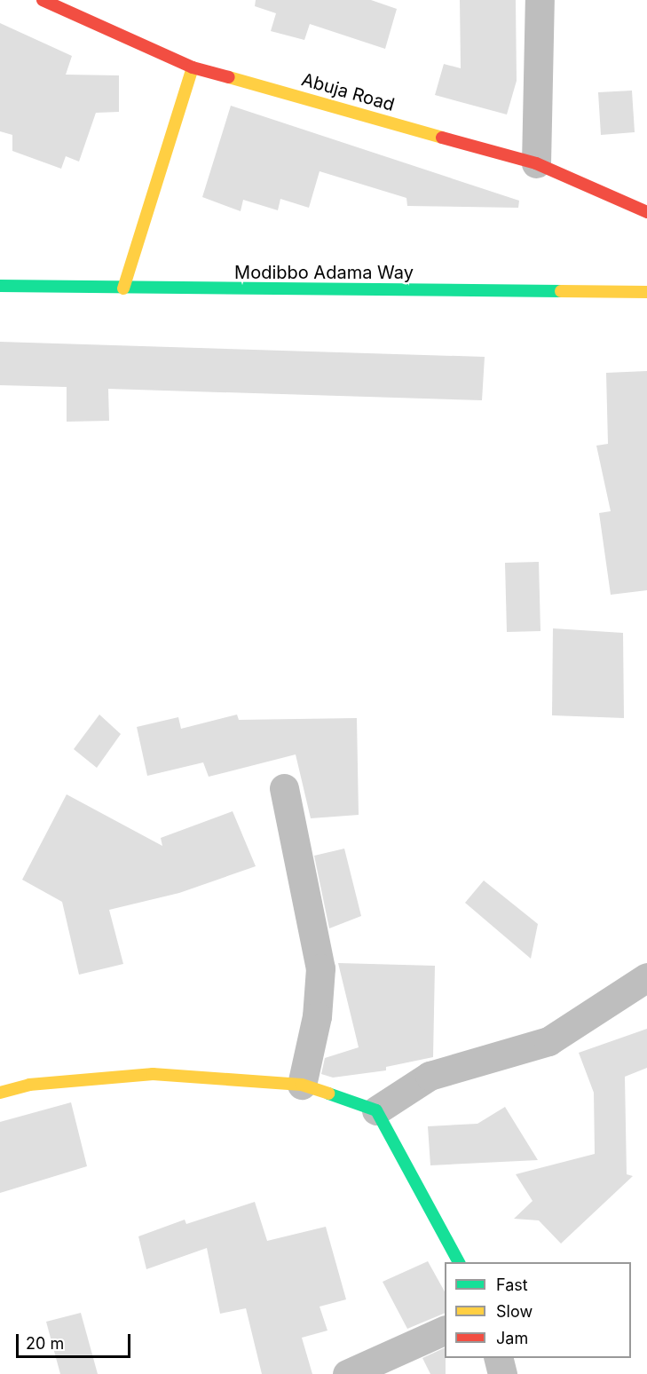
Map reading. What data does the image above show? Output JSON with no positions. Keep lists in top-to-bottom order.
{
  "streets": {
    "main road": ["Abuja Road", "Modibbo Adama Way"]
  },
  "legend": ["Fast", "Slow", "Jam"],
  "scale_bar": "20 m"
}
